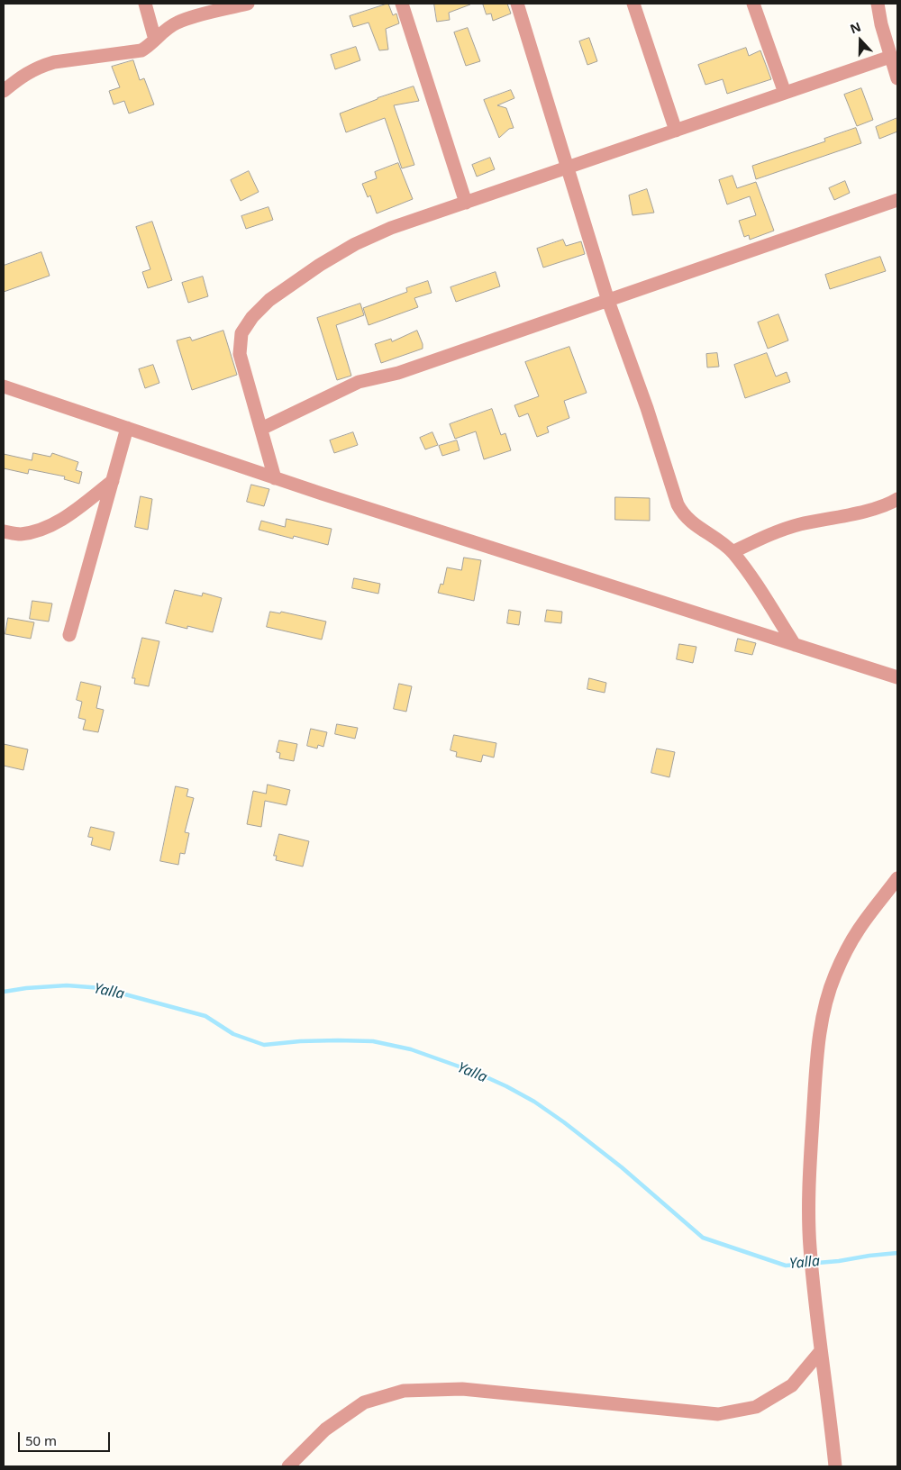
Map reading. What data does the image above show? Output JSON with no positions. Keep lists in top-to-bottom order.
{
  "water": ["Yalla"],
  "scale_bar": "50 m",
  "north": "top"
}
